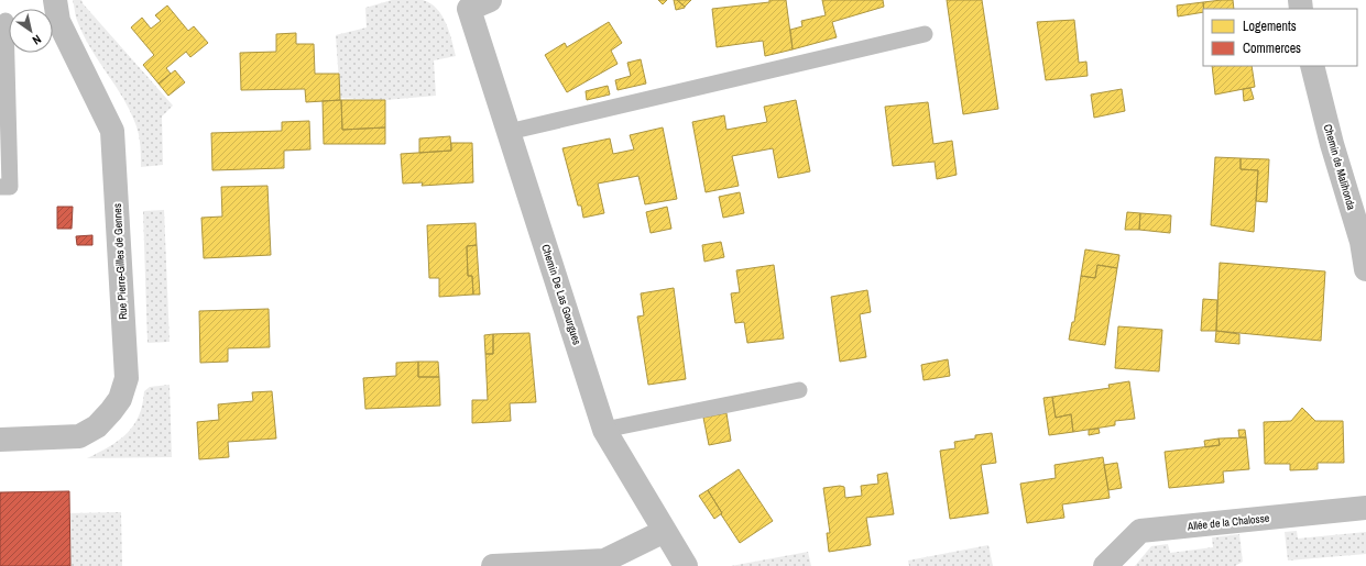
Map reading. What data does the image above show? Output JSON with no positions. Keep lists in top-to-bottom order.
{
  "streets": {
    "street": [
      "Chemin de Malihonda",
      "Rue Pierre-Gilles de Gennes",
      "Chemin De Las Gourgues",
      "Allée de la Chalosse"
    ]
  },
  "legend": ["Logements", "Commerces"],
  "north": "bottom right"
}
